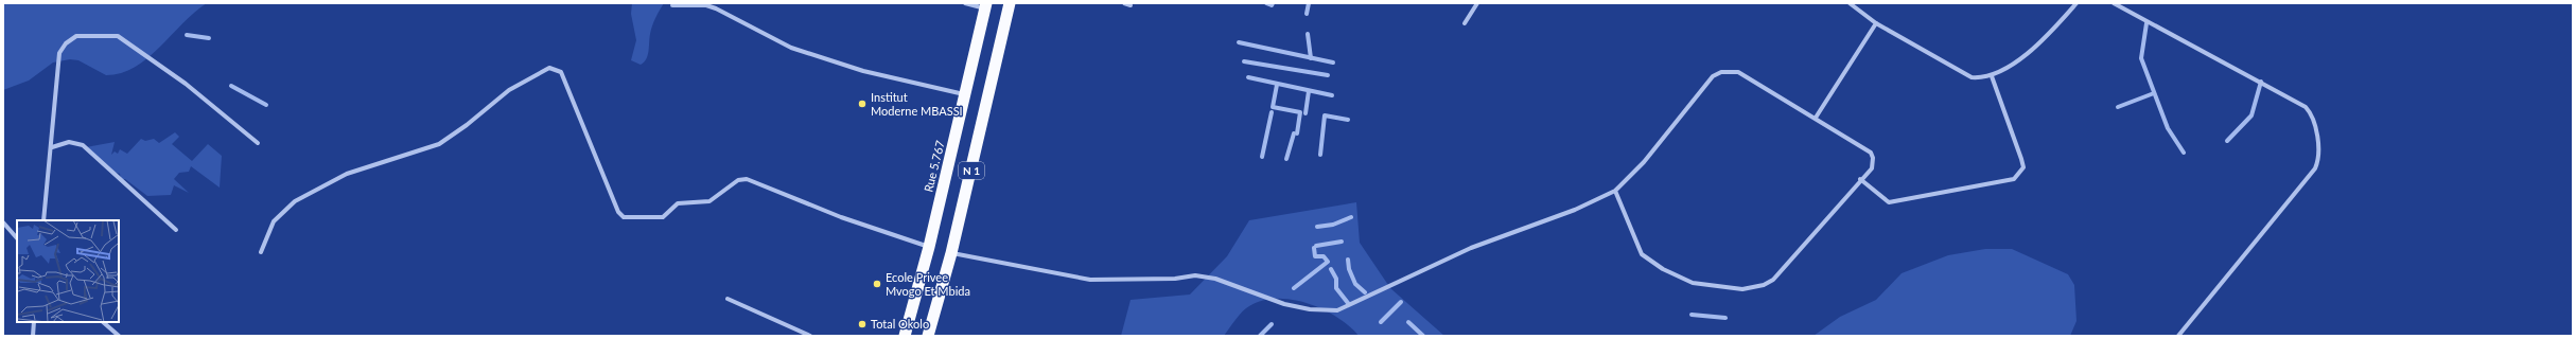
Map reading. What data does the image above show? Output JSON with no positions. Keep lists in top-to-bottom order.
{
  "streets": {
    "highway": ["Rue 5.767", "N 1"]
  },
  "places": ["Institut Moderne MBASSI", "Ecole Privee Mvogo Et Mbida", "Total Okolo"]
}
